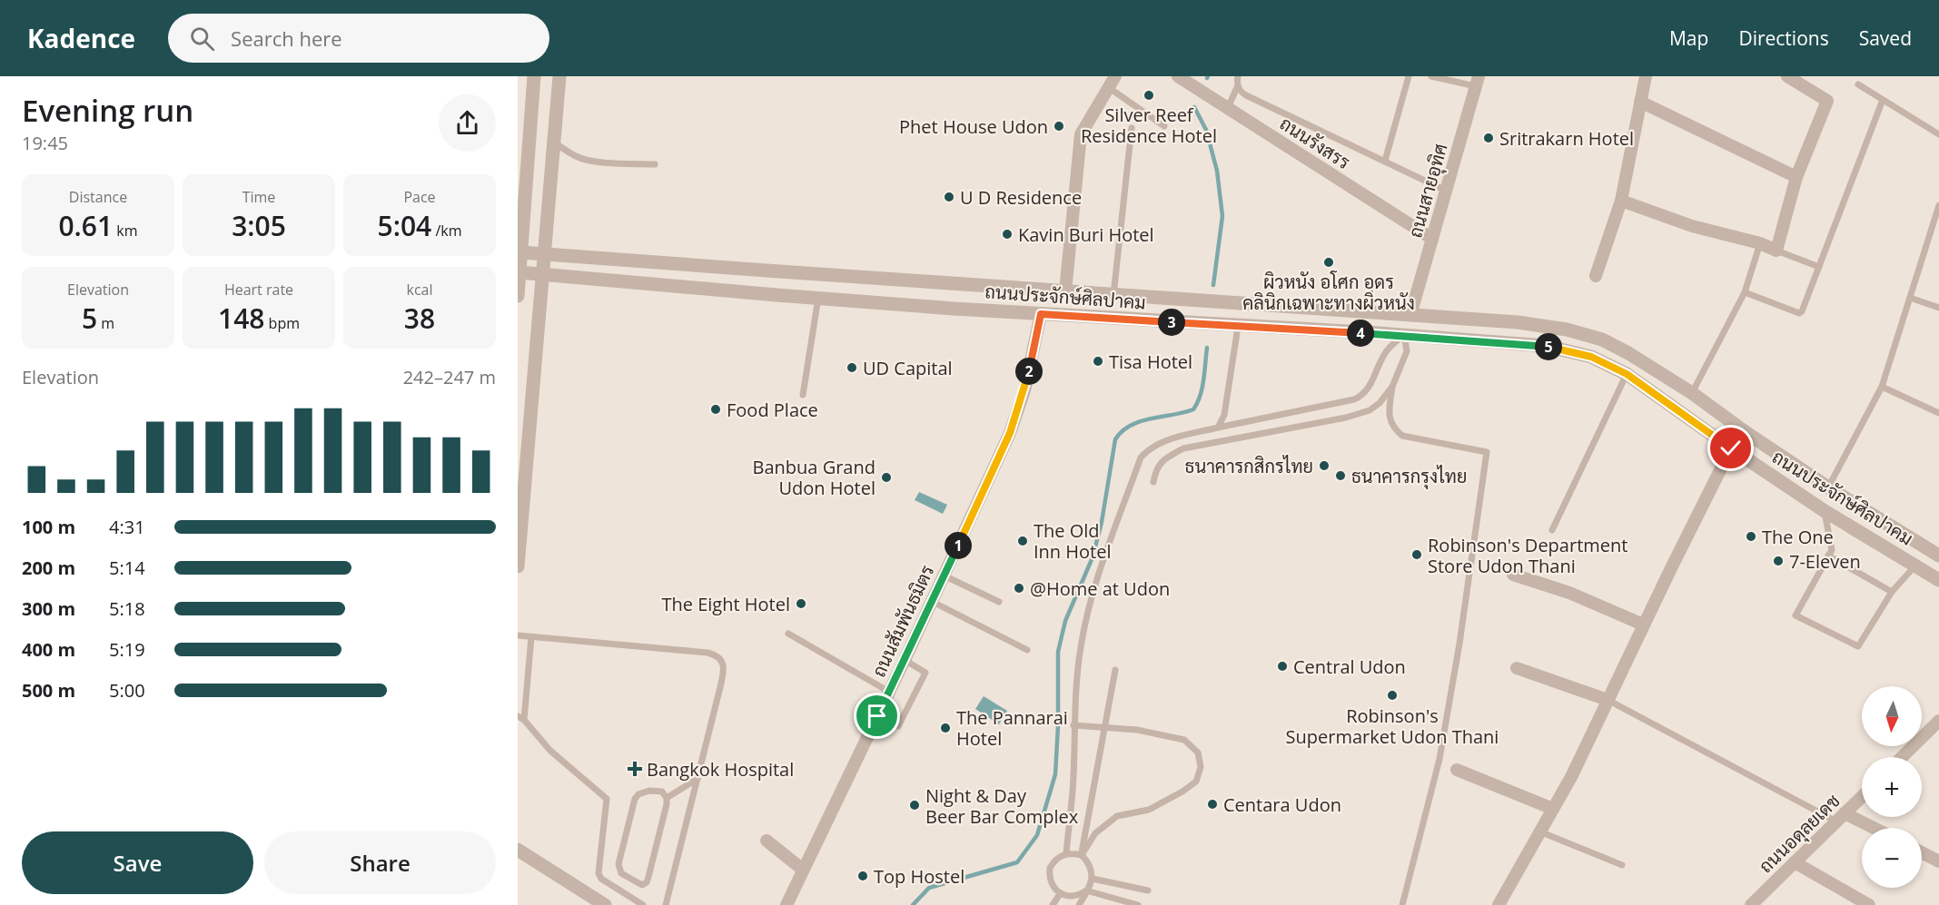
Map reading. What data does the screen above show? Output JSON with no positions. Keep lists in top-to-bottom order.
{
  "streets": {
    "street": [
      "ถนนรังสรร",
      "ถนนสายอุทิศ",
      "ถนนประจักษ์ศิลปาคม",
      "ถนนสัมพันธมิตร",
      "ถนนอดุลยเดช"
    ]
  },
  "crossings": [
    ["ถนนรังสรร", "ถนนสายอุทิศ"],
    ["ถนนสายอุทิศ", "ถนนประจักษ์ศิลปาคม"],
    ["ถนนประจักษ์ศิลปาคม", "ถนนสัมพันธมิตร"]
  ],
  "places": {
    "other": [
      "Silver Reef Residence Hotel",
      "Phet House Udon",
      "Sritrakarn Hotel",
      "U D Residence",
      "Kavin Buri Hotel",
      "ผิวหนัง อโศก อุดร คลินิกเฉพาะทางผิวหนัง",
      "Tisa Hotel",
      "UD Capital",
      "Food Place",
      "ธนาคารกสิกรไทย",
      "ธนาคารกรุงไทย",
      "Banbua Grand Udon Hotel",
      "The One",
      "The Old Inn Hotel",
      "Robinson's Department Store Udon Thani",
      "7-Eleven",
      "@Home at Udon",
      "The Eight Hotel",
      "Central Udon",
      "Robinson's Supermarket Udon Thani",
      "The Pannarai Hotel",
      "Centara Udon",
      "Night & Day Beer Bar Complex",
      "Top Hostel"
    ],
    "health": ["Bangkok Hospital"]
  },
  "north": "bottom",
  "page": {
    "header": "Kadence",
    "search": "Search here",
    "nav": ["Map", "Directions", "Saved"],
    "heading": ["Evening run", "19:45"],
    "stats": [
      ["Distance", "0.61 km"],
      ["Time", "3:05"],
      ["Pace", "5:04 /km"],
      ["Elevation", "5 m"],
      ["Heart rate", "148 bpm"],
      ["kcal", "38"]
    ],
    "pins": [
      "3",
      "4",
      "5",
      "2",
      "1"
    ],
    "chart": ["Elevation", "242–247 m"],
    "list": [
      {
        "name": "100 m",
        "note": "4:31"
      },
      {
        "name": "200 m",
        "note": "5:14"
      },
      {
        "name": "300 m",
        "note": "5:18"
      },
      {
        "name": "400 m",
        "note": "5:19"
      },
      {
        "name": "500 m",
        "note": "5:00"
      }
    ],
    "map_buttons": ["+", "−"],
    "buttons": ["Save", "Share"]
  }
}
